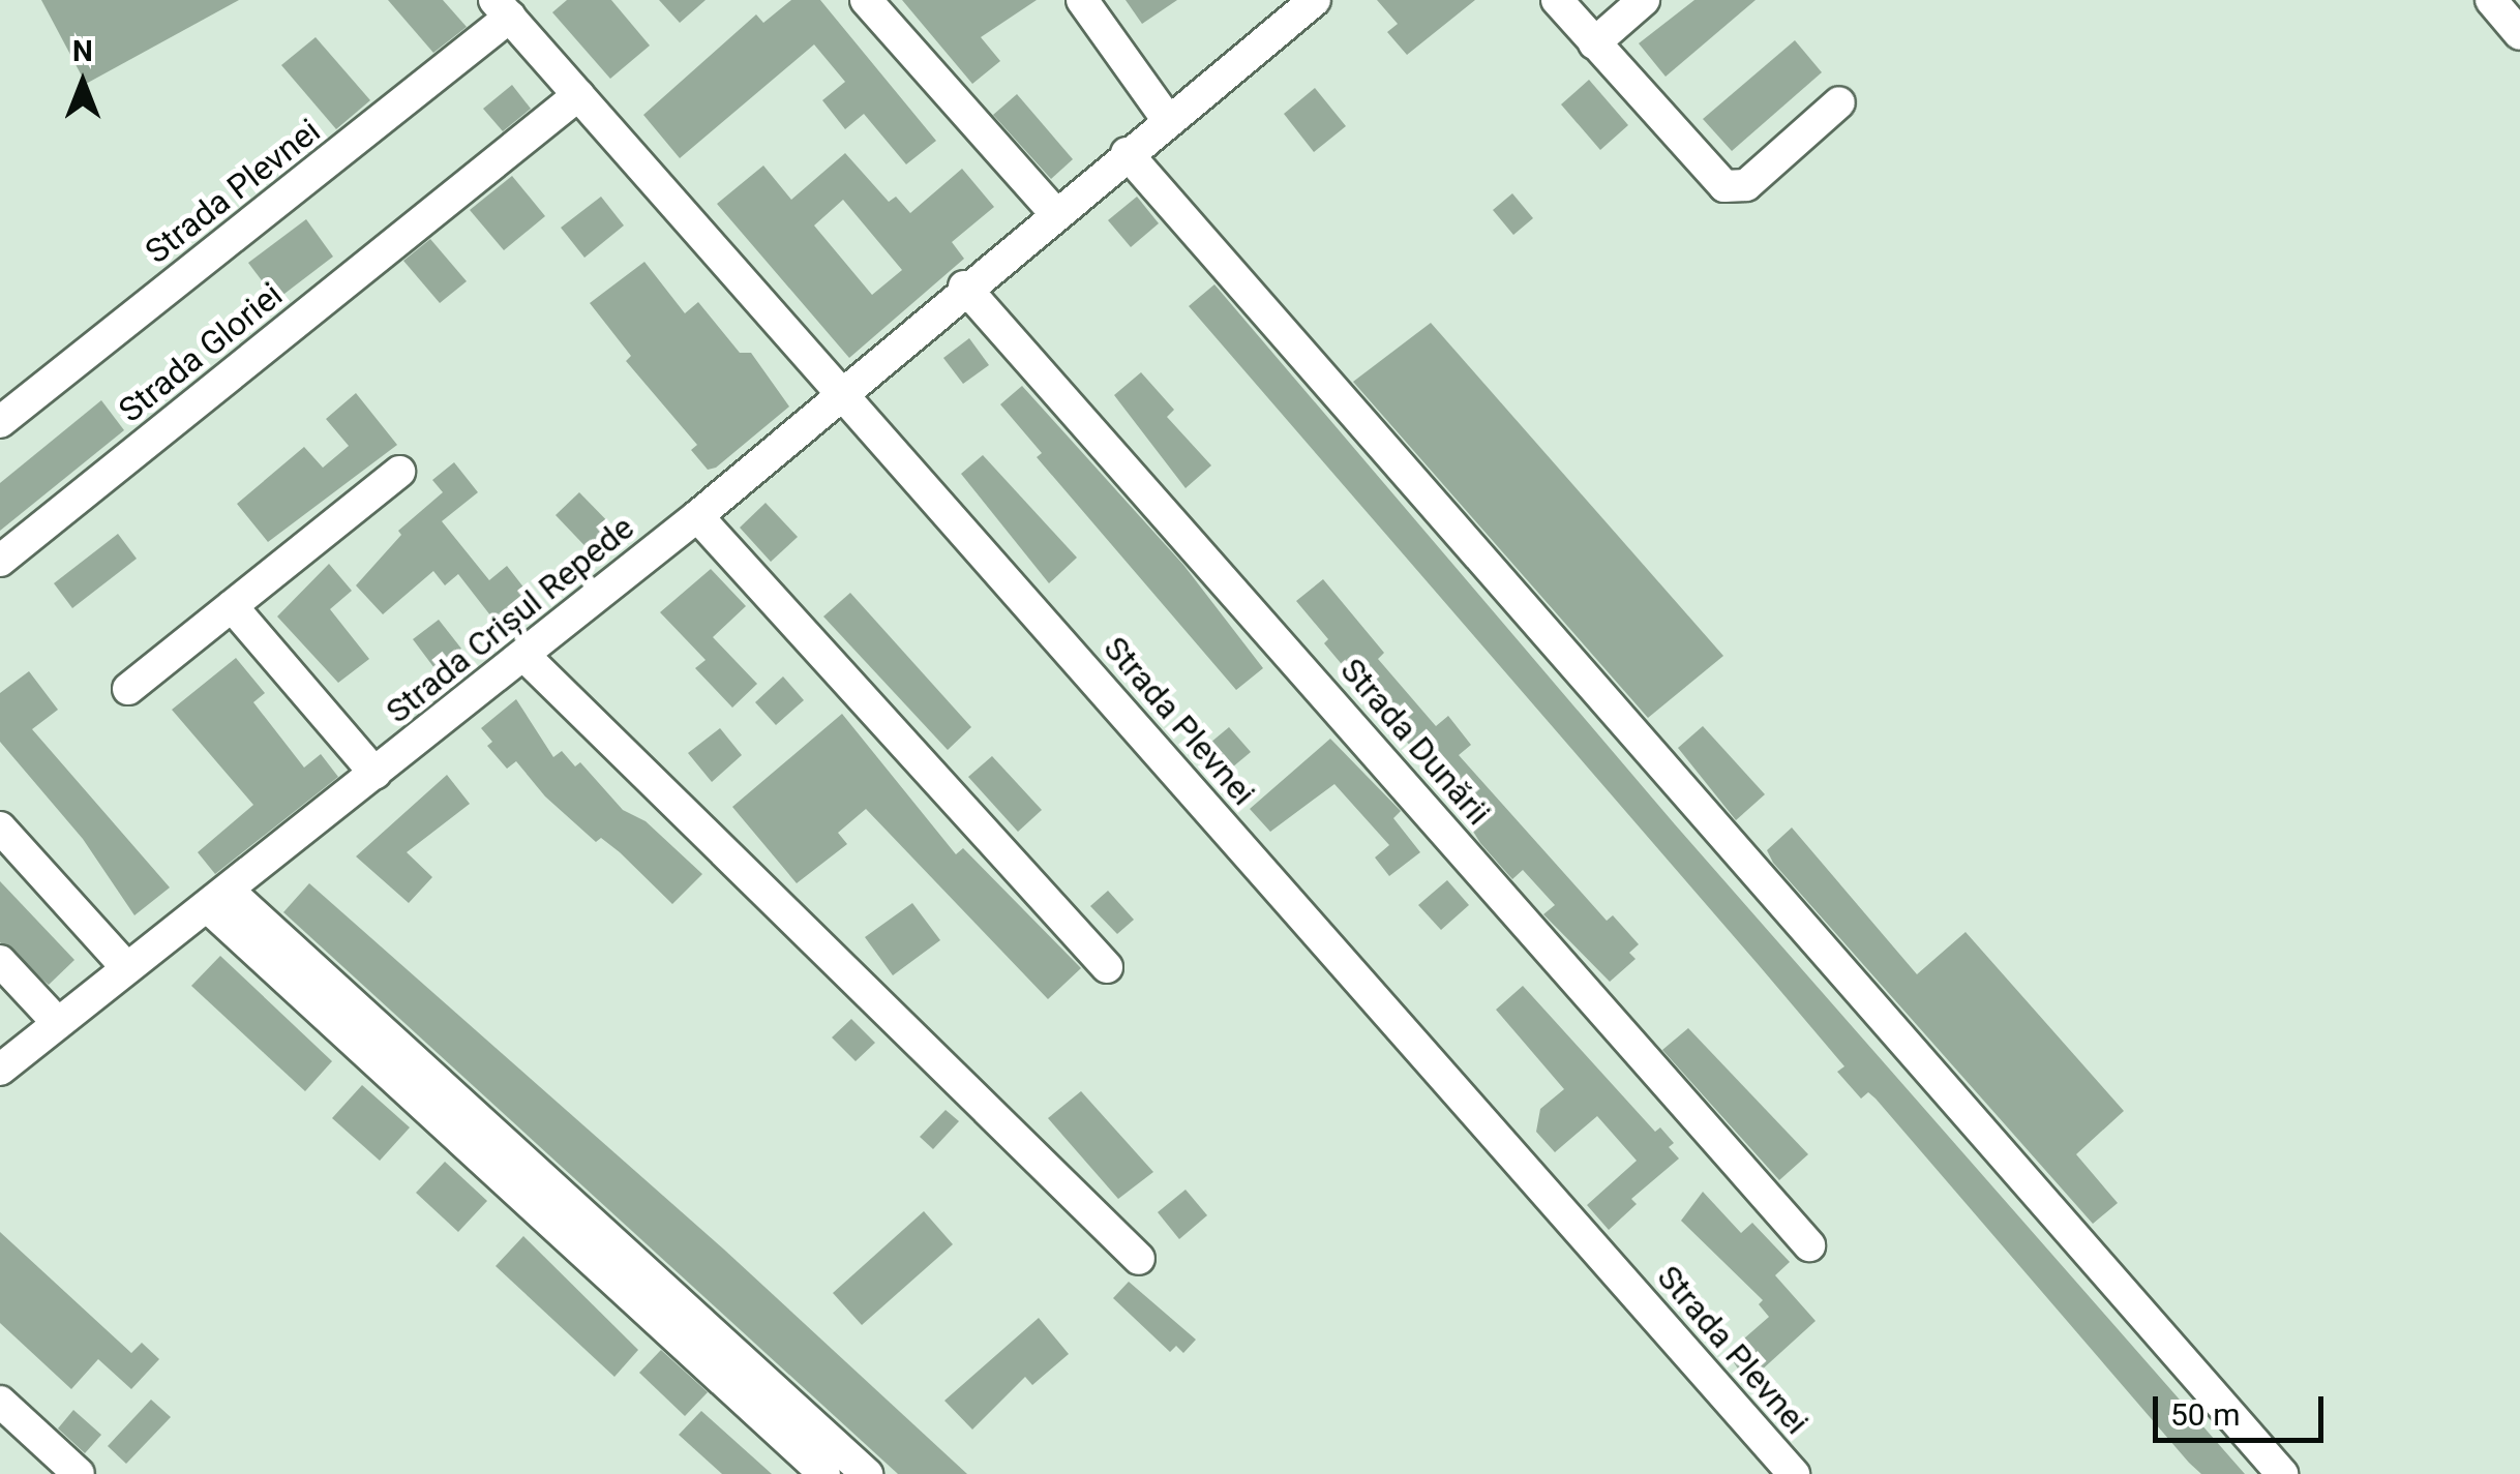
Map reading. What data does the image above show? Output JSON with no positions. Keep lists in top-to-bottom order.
{
  "streets": {
    "street": [
      "Strada Plevnei",
      "Strada Gloriei",
      "Strada Crișul Repede",
      "Strada Dunării"
    ]
  },
  "crossings": [
    ["Strada Plevnei", "Strada Gloriei"],
    ["Strada Plevnei", "Strada Crișul Repede"],
    ["Strada Crișul Repede", "Strada Dunării"]
  ],
  "scale_bar": "50 m",
  "north": "top"
}
